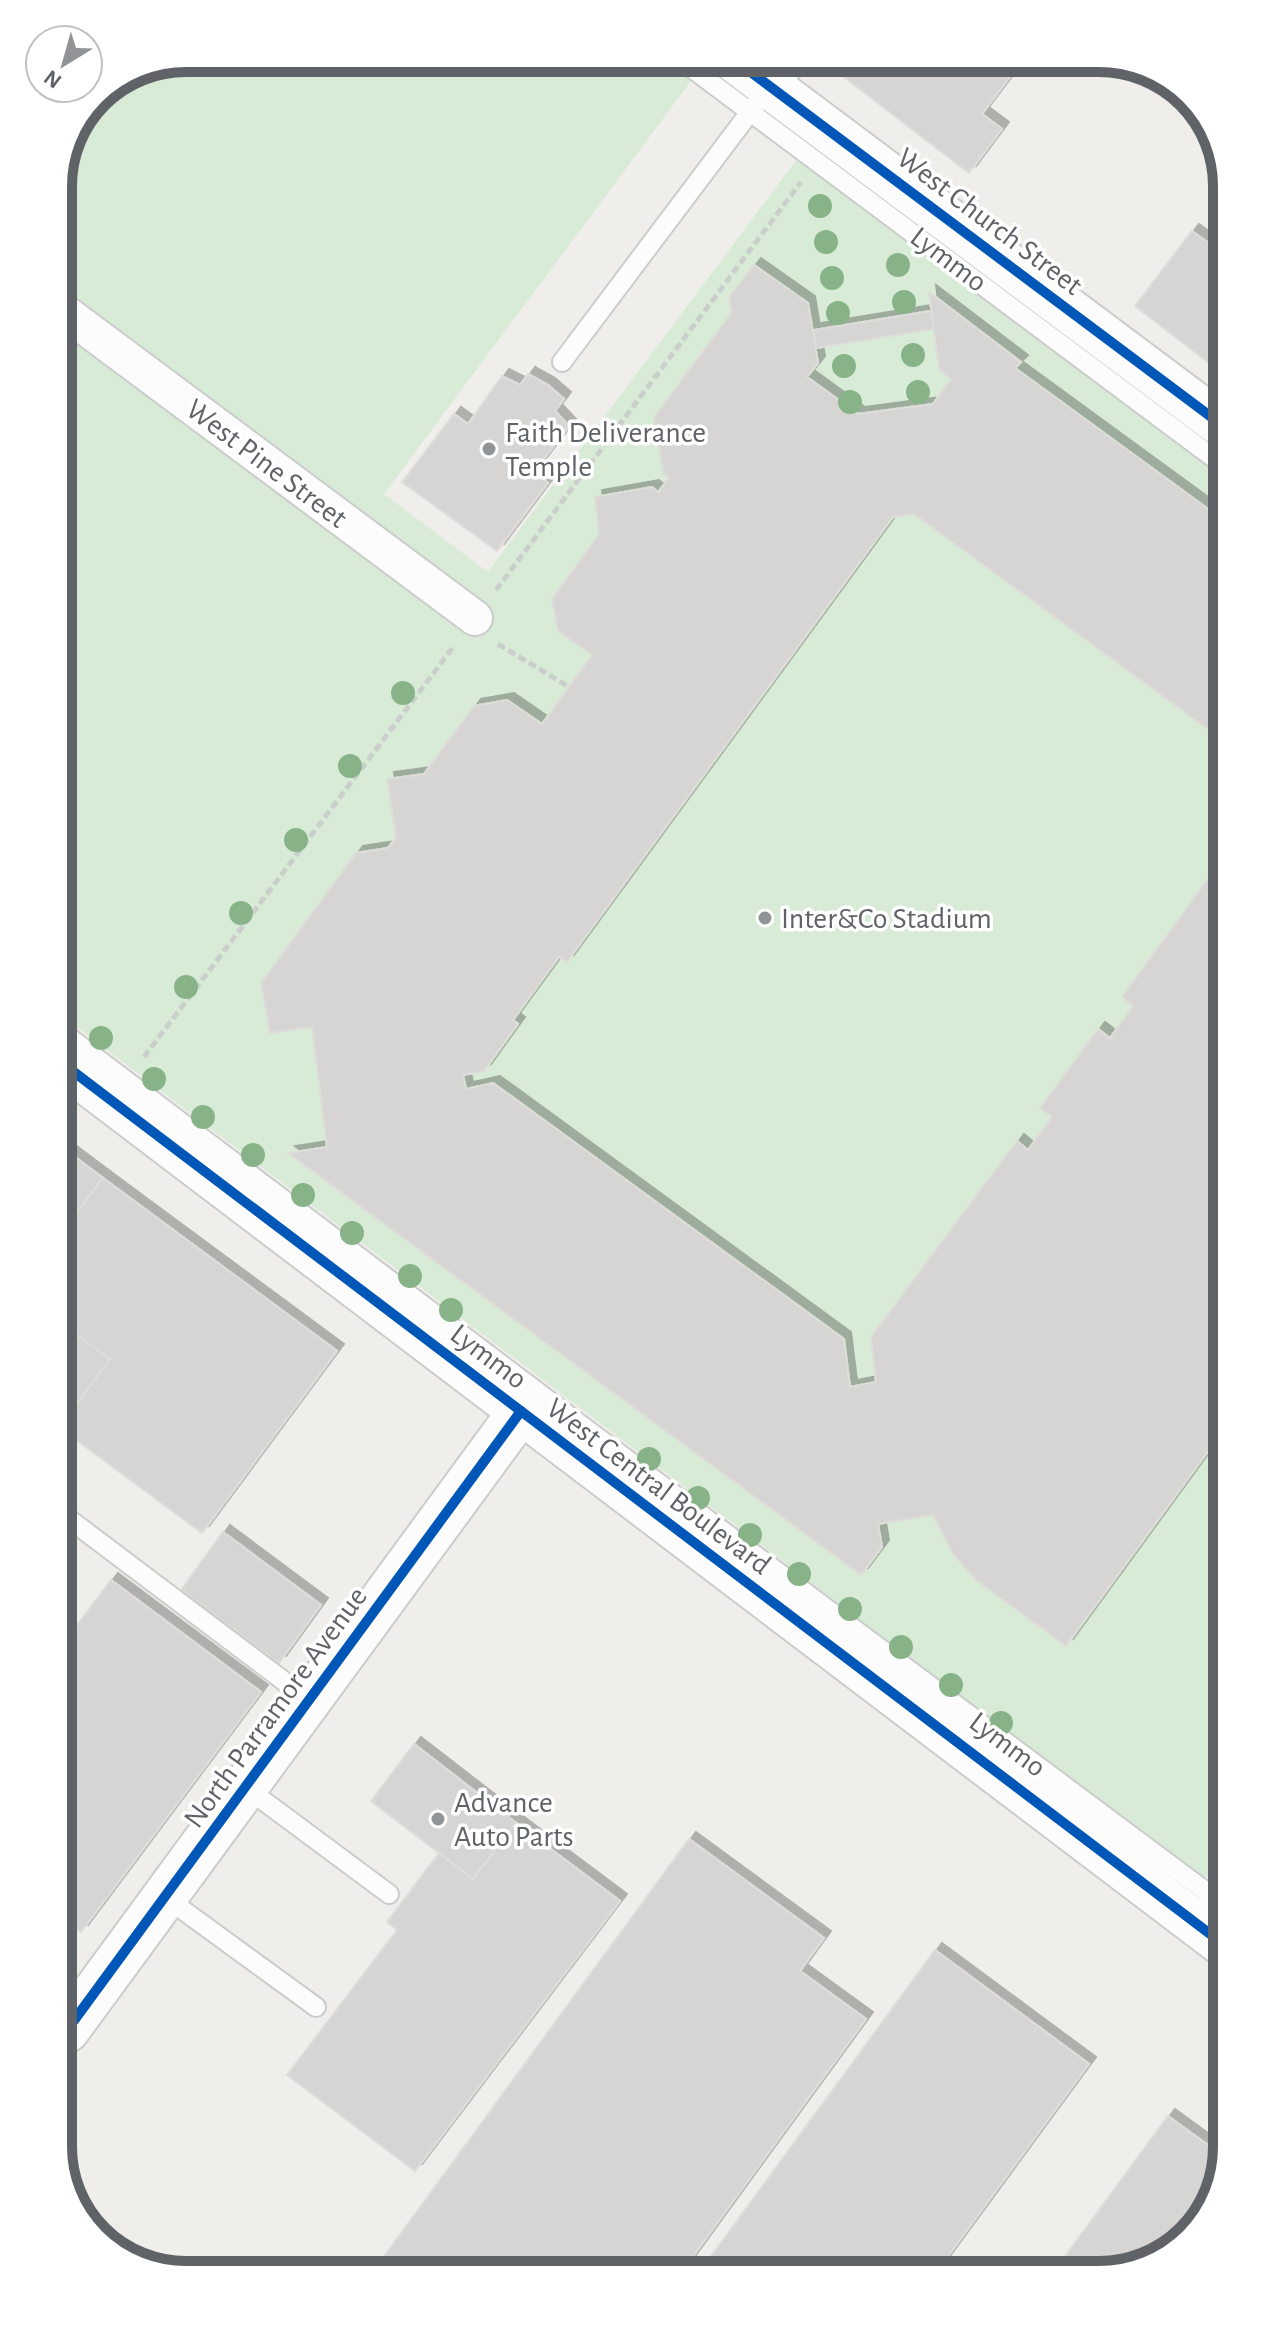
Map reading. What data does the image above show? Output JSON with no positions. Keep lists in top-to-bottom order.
{
  "streets": {
    "street": [
      "West Church Street",
      "West Pine Street",
      "West Central Boulevard",
      "North Parramore Avenue"
    ],
    "lane": ["Lymmo"]
  },
  "crossings": [
    ["West Church Street", "Lymmo"],
    ["West Central Boulevard", "North Parramore Avenue"]
  ],
  "places": ["Faith Deliverance Temple", "Inter&Co Stadium", "Advance Auto Parts"],
  "north": "bottom left"
}
